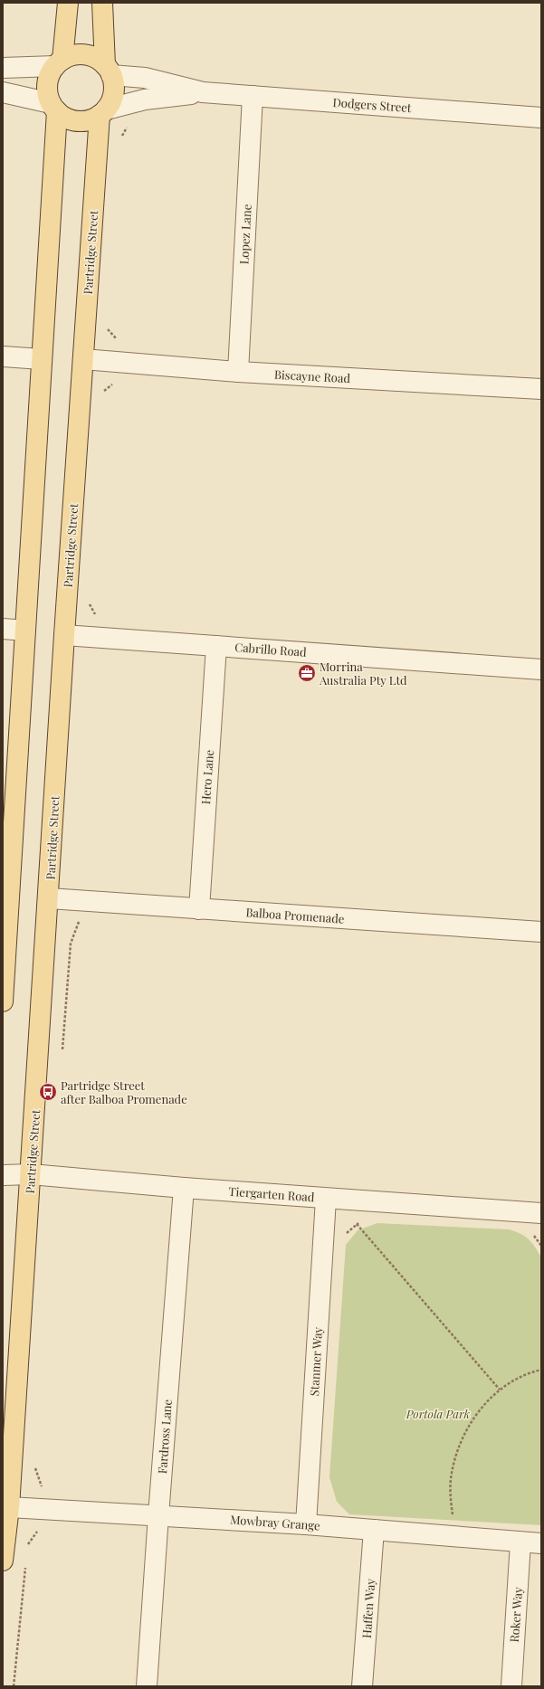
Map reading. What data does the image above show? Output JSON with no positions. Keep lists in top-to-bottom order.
{
  "streets": {
    "main road": ["Partridge Street"],
    "street": [
      "Dodgers Street",
      "Lopez Lane",
      "Biscayne Road",
      "Cabrillo Road",
      "Hero Lane",
      "Balboa Promenade",
      "Tiergarten Road",
      "Stanmer Way",
      "Fardross Lane",
      "Mowbray Grange",
      "Haffen Way",
      "Roker Way"
    ]
  },
  "crossings": [
    ["Dodgers Street", "Lopez Lane"],
    ["Dodgers Street", "Partridge Street"],
    ["Lopez Lane", "Biscayne Road"],
    ["Partridge Street", "Biscayne Road"],
    ["Partridge Street", "Cabrillo Road"],
    ["Partridge Street", "Balboa Promenade"],
    ["Partridge Street", "Tiergarten Road"],
    ["Partridge Street", "Mowbray Grange"],
    ["Cabrillo Road", "Hero Lane"],
    ["Hero Lane", "Balboa Promenade"],
    ["Tiergarten Road", "Stanmer Way"],
    ["Tiergarten Road", "Fardross Lane"],
    ["Stanmer Way", "Mowbray Grange"],
    ["Fardross Lane", "Mowbray Grange"],
    ["Mowbray Grange", "Haffen Way"],
    ["Mowbray Grange", "Roker Way"]
  ],
  "parks": ["Portola Park"],
  "places": {
    "office": ["Morrina Australia Pty Ltd"],
    "bus stop": ["Partridge Street after Balboa Promenade"]
  }
}
